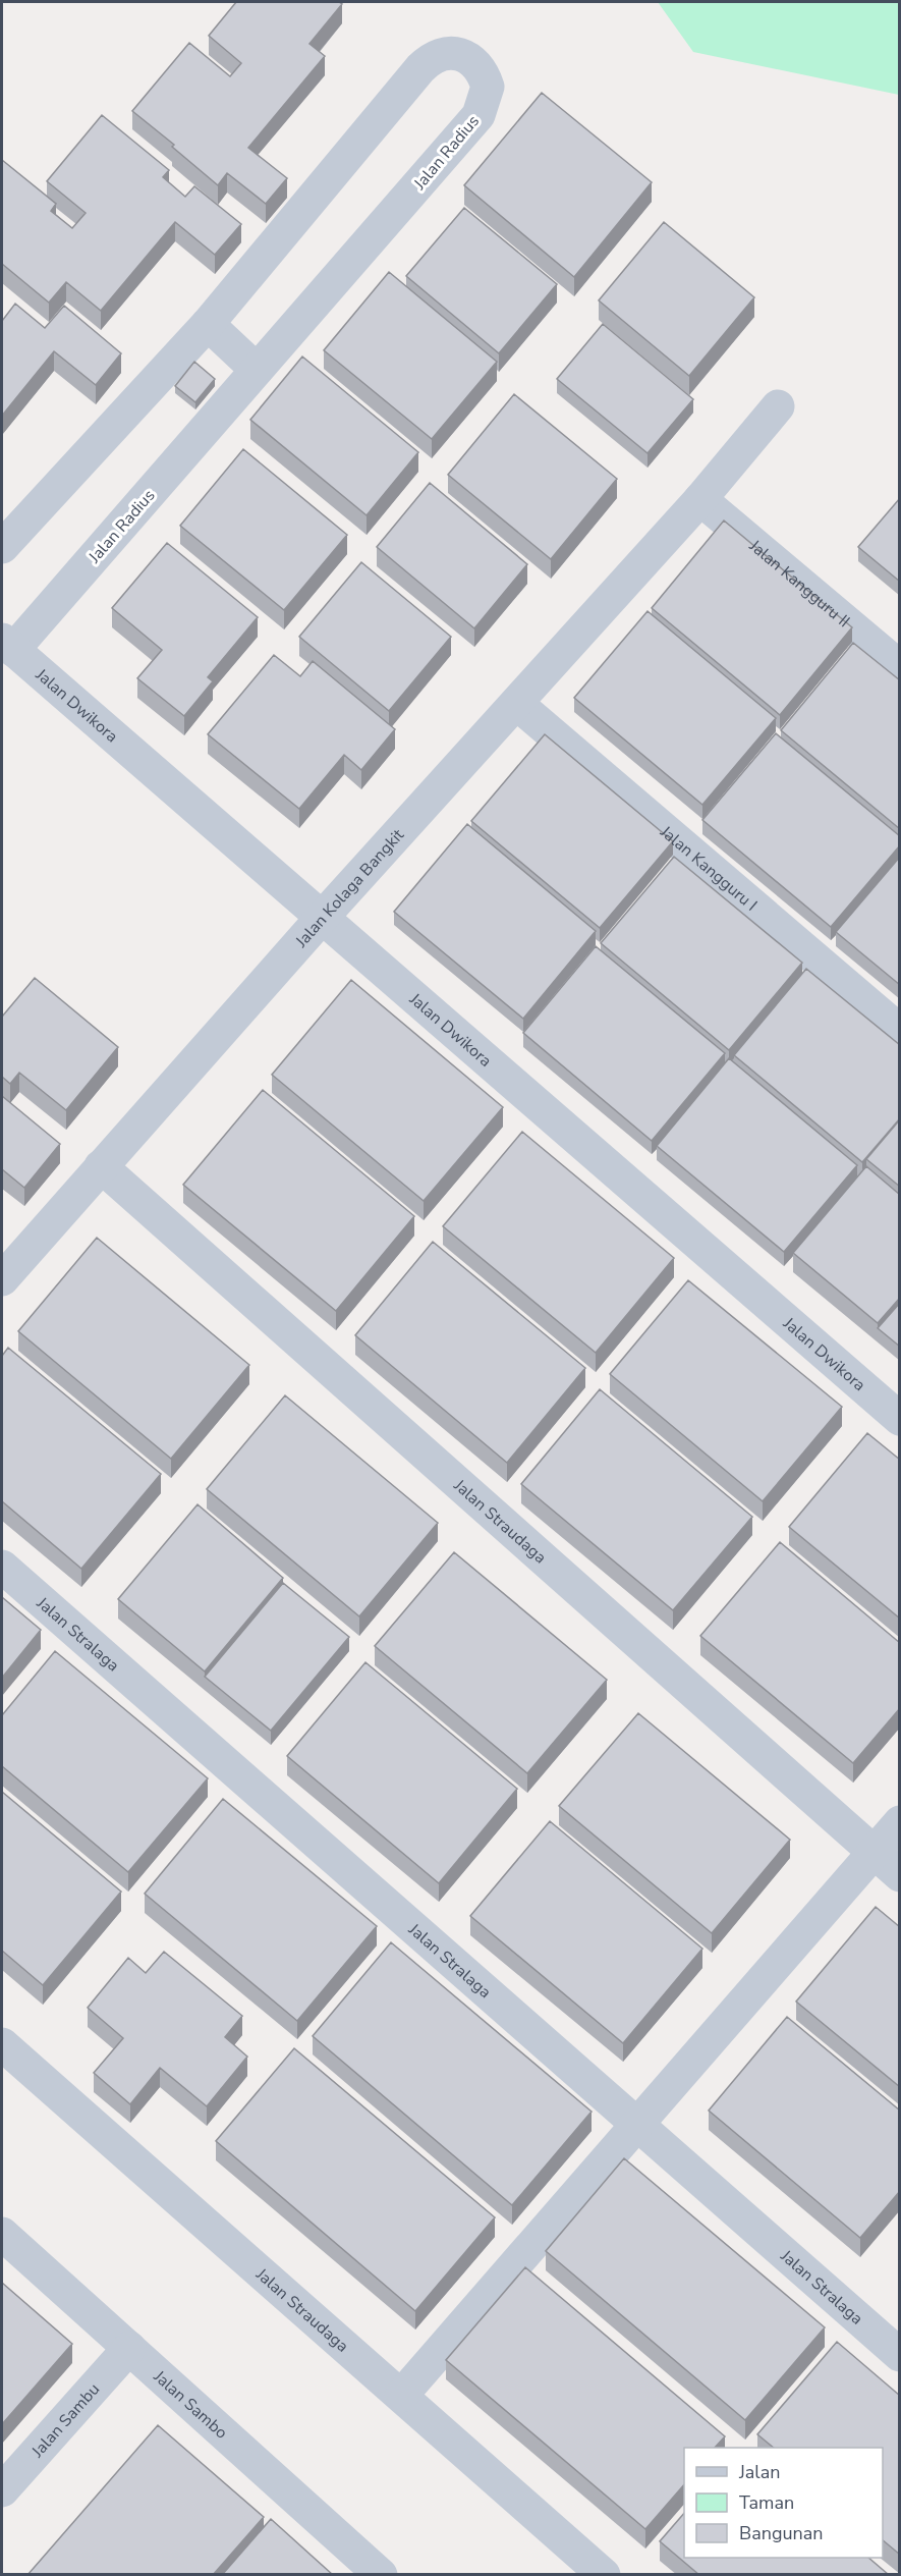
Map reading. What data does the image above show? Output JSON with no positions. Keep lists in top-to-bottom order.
{
  "streets": {
    "street": [
      "Jalan Radius",
      "Jalan Kangguru II",
      "Jalan Dwikora",
      "Jalan Kangguru I",
      "Jalan Kolaga Bangkit",
      "Jalan Straudaga",
      "Jalan Stralaga",
      "Jalan Sambo",
      "Jalan Sambu"
    ]
  },
  "crossings": [
    ["Jalan Radius", "Jalan Dwikora"],
    ["Jalan Kangguru II", "Jalan Kolaga Bangkit"],
    ["Jalan Dwikora", "Jalan Kolaga Bangkit"],
    ["Jalan Kangguru I", "Jalan Kolaga Bangkit"],
    ["Jalan Kolaga Bangkit", "Jalan Straudaga"],
    ["Jalan Sambo", "Jalan Sambu"]
  ],
  "legend": ["Jalan", "Taman", "Bangunan"]
}
